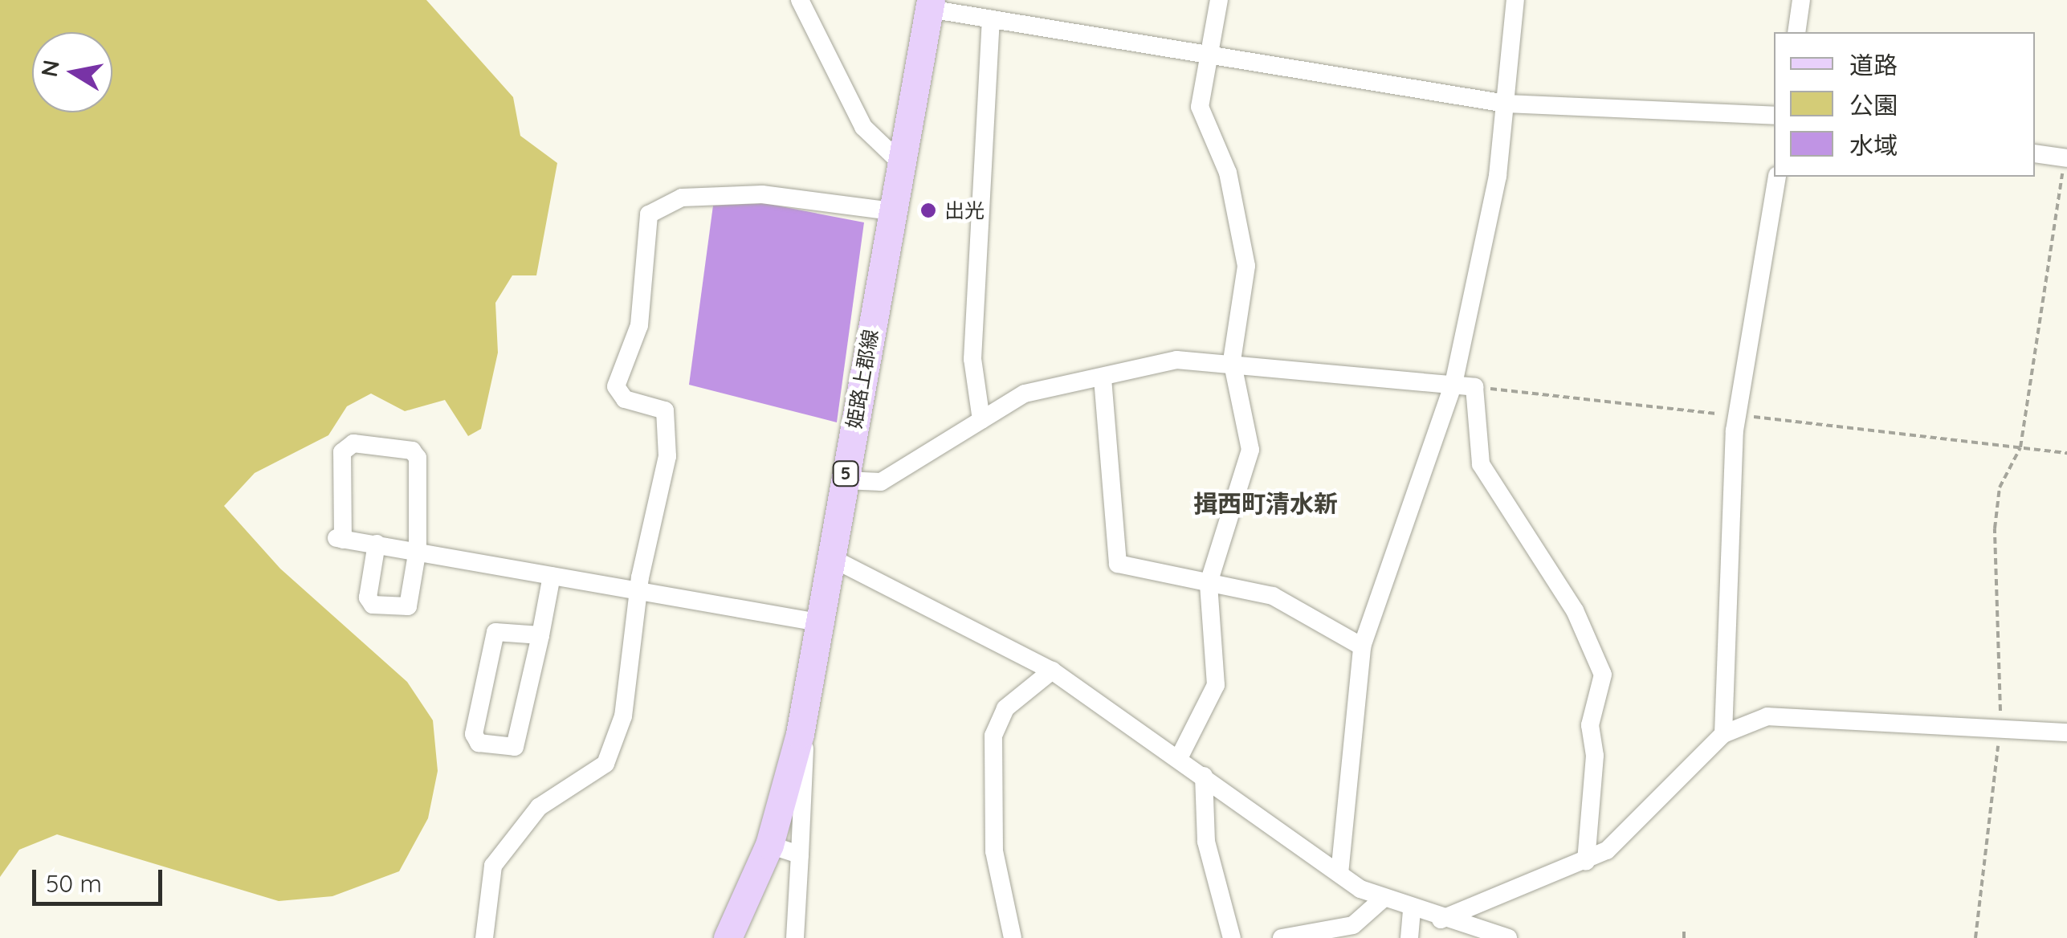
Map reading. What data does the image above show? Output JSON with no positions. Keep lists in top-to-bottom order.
{
  "streets": {
    "main road": ["姫路上郡線", "5"]
  },
  "districts": ["揖西町清水新"],
  "places": ["出光"],
  "legend": ["道路", "公園", "水域"],
  "scale_bar": "50 m",
  "north": "left"
}
